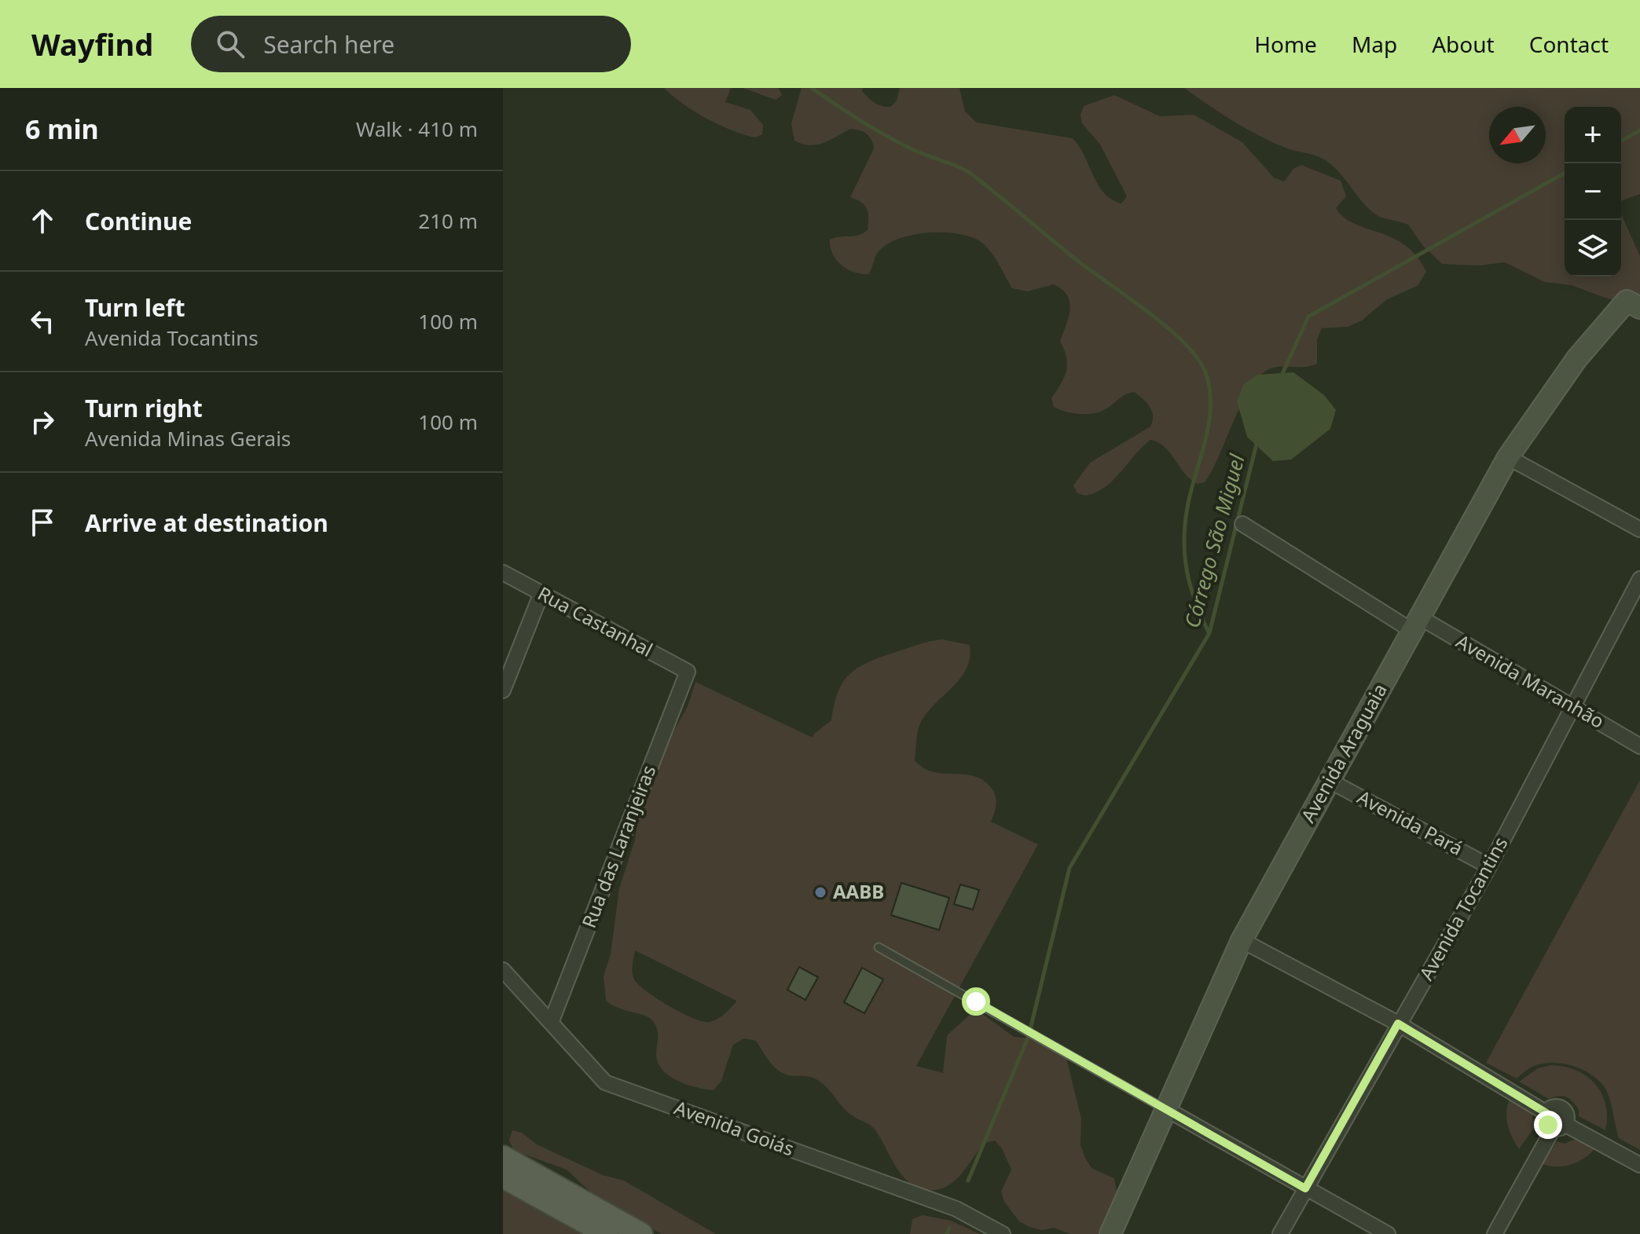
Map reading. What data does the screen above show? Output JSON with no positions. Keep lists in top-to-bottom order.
{
  "streets": {
    "street": [
      "Rua Castanhal",
      "Avenida Maranhão",
      "Avenida Araguaia",
      "Avenida Pará",
      "Rua das Laranjeiras",
      "Avenida Tocantins",
      "Avenida Goiás"
    ]
  },
  "crossings": [
    ["Rua Castanhal", "Rua das Laranjeiras"],
    ["Avenida Maranhão", "Avenida Araguaia"],
    ["Avenida Maranhão", "Avenida Tocantins"],
    ["Avenida Araguaia", "Avenida Pará"],
    ["Avenida Pará", "Avenida Tocantins"],
    ["Rua das Laranjeiras", "Avenida Goiás"]
  ],
  "water": ["Córrego São Miguel"],
  "places": ["AABB"],
  "north": "bottom left",
  "page": {
    "header": "Wayfind",
    "search": "Search here",
    "nav": [
      "Home",
      "Map",
      "About",
      "Contact"
    ],
    "heading": ["6 min", "Walk · 410 m"],
    "map_buttons": ["+", "−"],
    "list": [
      ["Continue", "210 m"],
      ["Turn left", "Avenida Tocantins", "100 m"],
      ["Turn right", "Avenida Minas Gerais", "100 m"],
      "Arrive at destination"
    ]
  }
}
